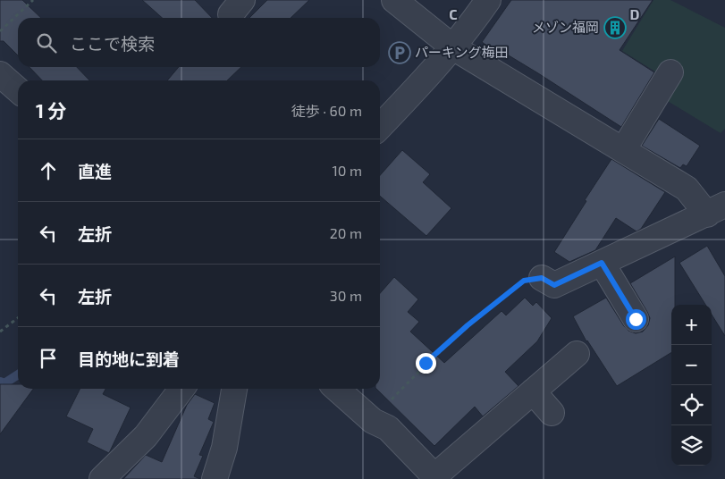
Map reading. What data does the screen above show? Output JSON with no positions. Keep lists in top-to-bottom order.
{
  "places": {
    "building": ["メゾン福岡"],
    "parking": ["パーキング梅田"]
  },
  "page": {
    "search": "ここで検索",
    "heading": ["1 分", "徒歩 · 60 m"],
    "list": [
      ["直進", "10 m"],
      ["左折", "20 m"],
      ["左折", "30 m"],
      "目的地に到着"
    ],
    "map_buttons": ["+", "−"]
  },
  "grid": {
    "columns": ["C", "D"]
  }
}
